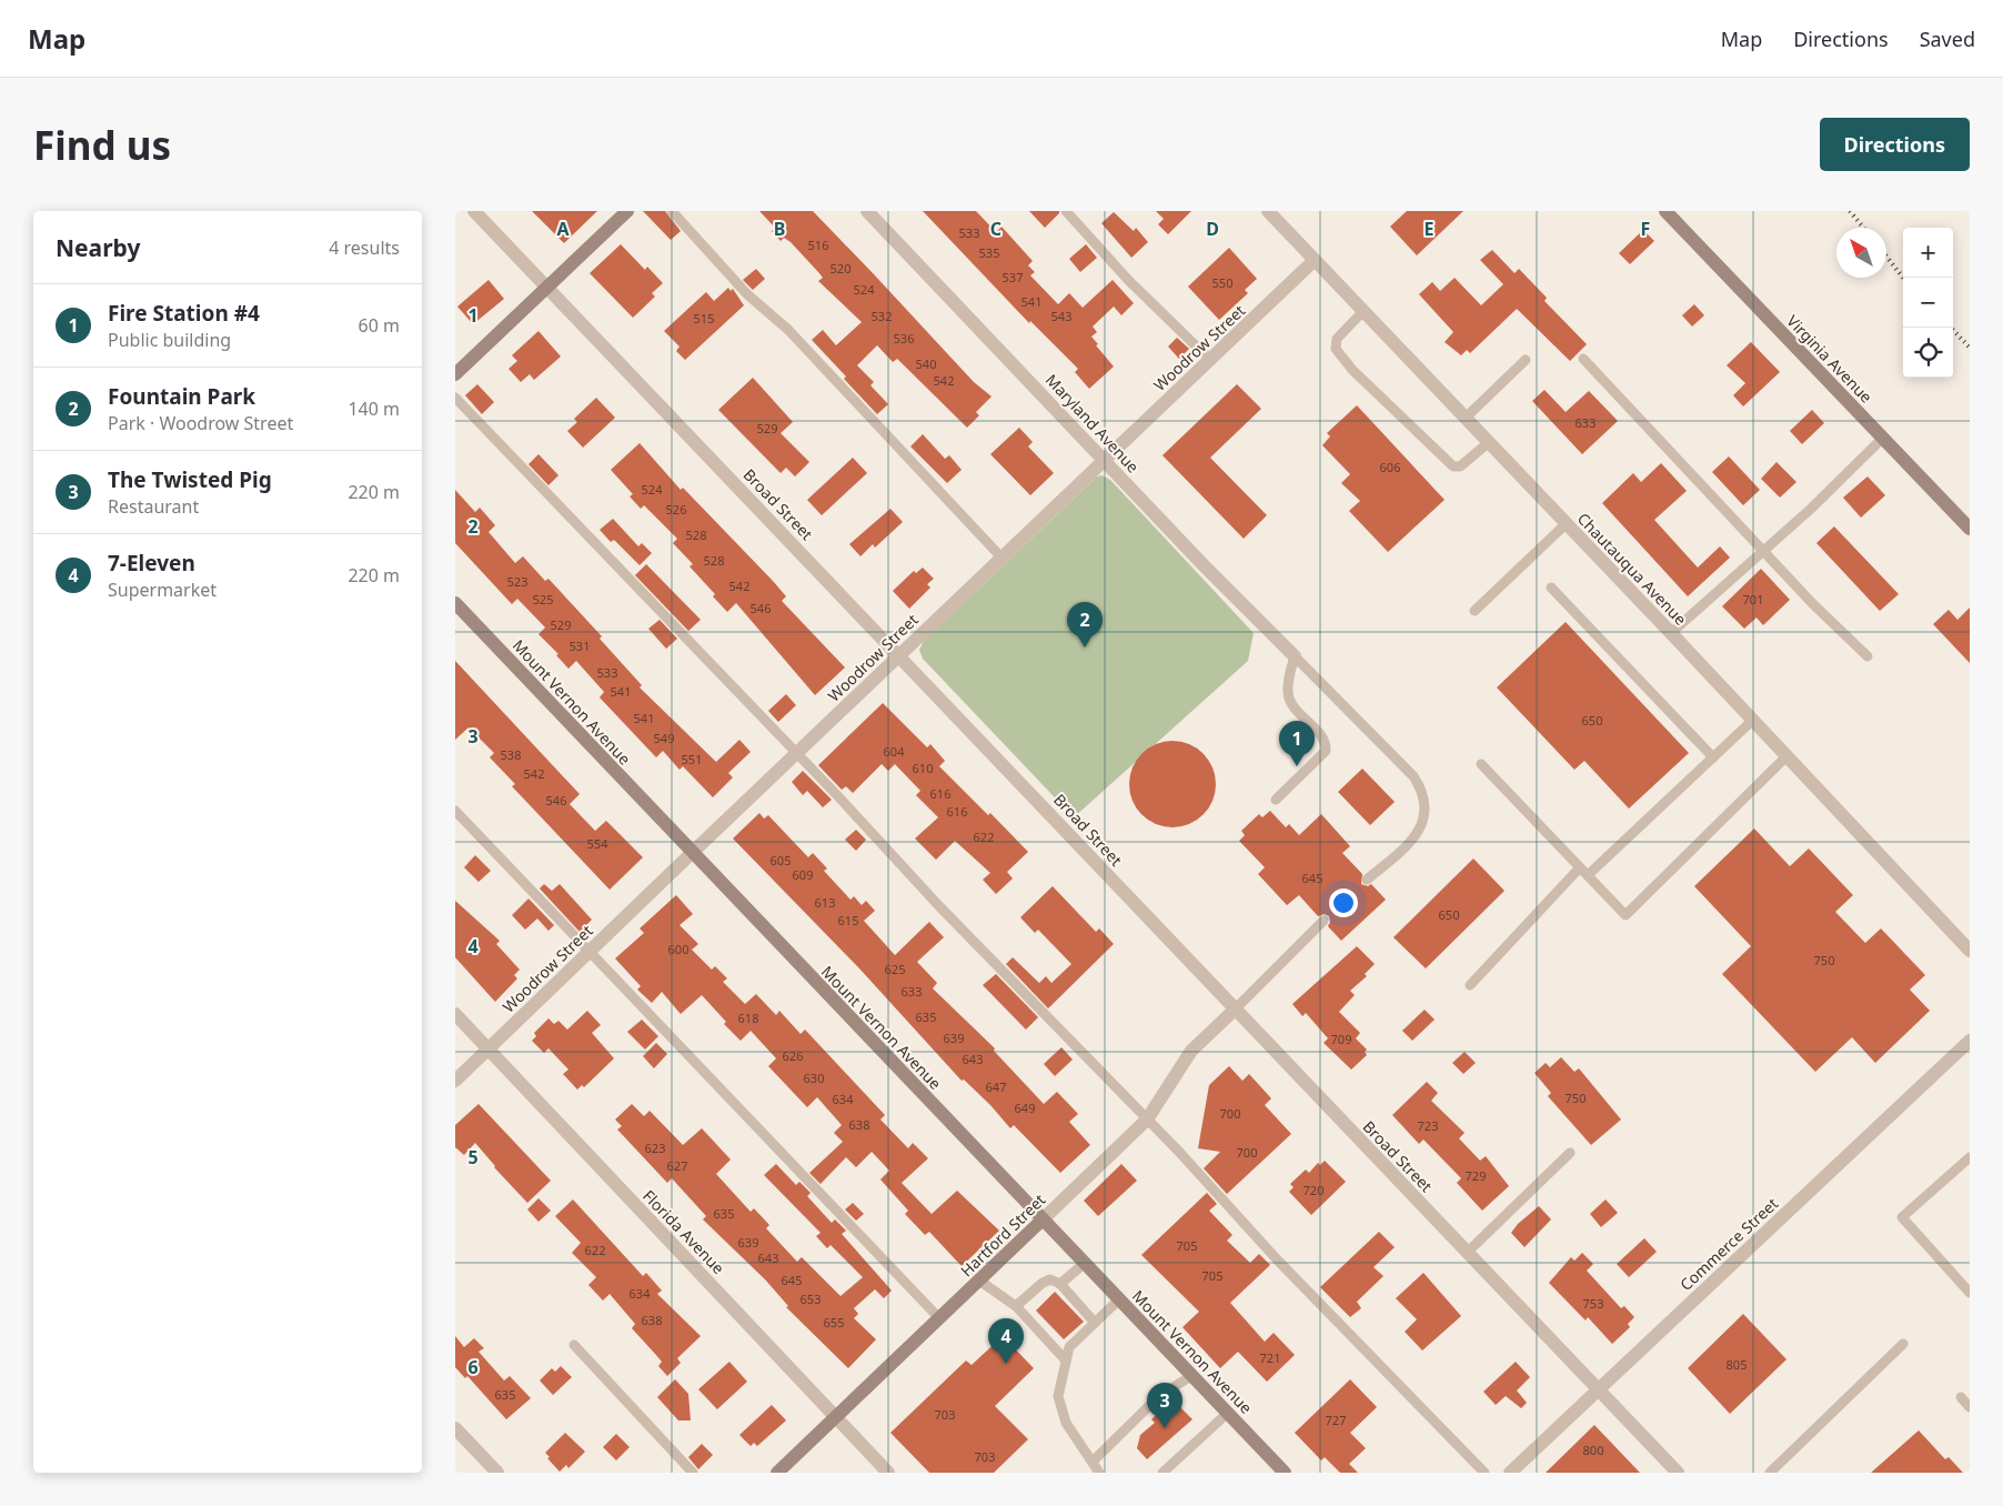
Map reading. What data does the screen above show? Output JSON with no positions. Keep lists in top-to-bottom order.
{
  "streets": {
    "street": [
      "Woodrow Street",
      "Virginia Avenue",
      "Maryland Avenue",
      "Broad Street",
      "Chautauqua Avenue",
      "Mount Vernon Avenue",
      "Florida Avenue",
      "Hartford Street",
      "Commerce Street"
    ]
  },
  "crossings": [
    ["Woodrow Street", "Maryland Avenue"],
    ["Woodrow Street", "Broad Street"],
    ["Woodrow Street", "Chautauqua Avenue"],
    ["Woodrow Street", "Mount Vernon Avenue"],
    ["Woodrow Street", "Florida Avenue"],
    ["Broad Street", "Hartford Street"],
    ["Broad Street", "Commerce Street"],
    ["Mount Vernon Avenue", "Hartford Street"],
    ["Florida Avenue", "Hartford Street"]
  ],
  "house_numbers": [
    "533",
    "516",
    "535",
    "520",
    "537",
    "550",
    "524",
    "541",
    "532",
    "543",
    "515",
    "536",
    "540",
    "542",
    "633",
    "529",
    "606",
    "524",
    "526",
    "528",
    "528",
    "523",
    "542",
    "525",
    "701",
    "546",
    "529",
    "531",
    "533",
    "541",
    "541",
    "650",
    "549",
    "604",
    "538",
    "551",
    "610",
    "542",
    "616",
    "546",
    "616",
    "622",
    "554",
    "605",
    "609",
    "645",
    "613",
    "650",
    "615",
    "600",
    "750",
    "625",
    "633",
    "635",
    "618",
    "639",
    "709",
    "626",
    "643",
    "630",
    "647",
    "750",
    "634",
    "649",
    "700",
    "638",
    "723",
    "623",
    "700",
    "627",
    "729",
    "720",
    "635",
    "639",
    "705",
    "622",
    "643",
    "705",
    "645",
    "634",
    "653",
    "753",
    "638",
    "655",
    "721",
    "805",
    "635",
    "703",
    "727",
    "800",
    "703"
  ],
  "north": "top left",
  "page": {
    "header": "Map",
    "nav": ["Map", "Directions", "Saved"],
    "buttons": "Directions",
    "title": "Find us",
    "heading": ["Nearby", "4 results"],
    "map_buttons": ["+", "−"],
    "list": [
      {
        "mark": "1",
        "name": "Fire Station #4",
        "note": "Public building",
        "value": "60 m"
      },
      {
        "mark": "2",
        "name": "Fountain Park",
        "note": "Park · Woodrow Street",
        "value": "140 m"
      },
      {
        "mark": "3",
        "name": "The Twisted Pig",
        "note": "Restaurant",
        "value": "220 m"
      },
      {
        "mark": "4",
        "name": "7-Eleven",
        "note": "Supermarket",
        "value": "220 m"
      }
    ],
    "pins": [
      "2",
      "1",
      "4",
      "3"
    ]
  },
  "grid": {
    "columns": [
      "A",
      "B",
      "C",
      "D",
      "E",
      "F"
    ],
    "rows": [
      "1",
      "2",
      "3",
      "4",
      "5",
      "6"
    ]
  }
}
